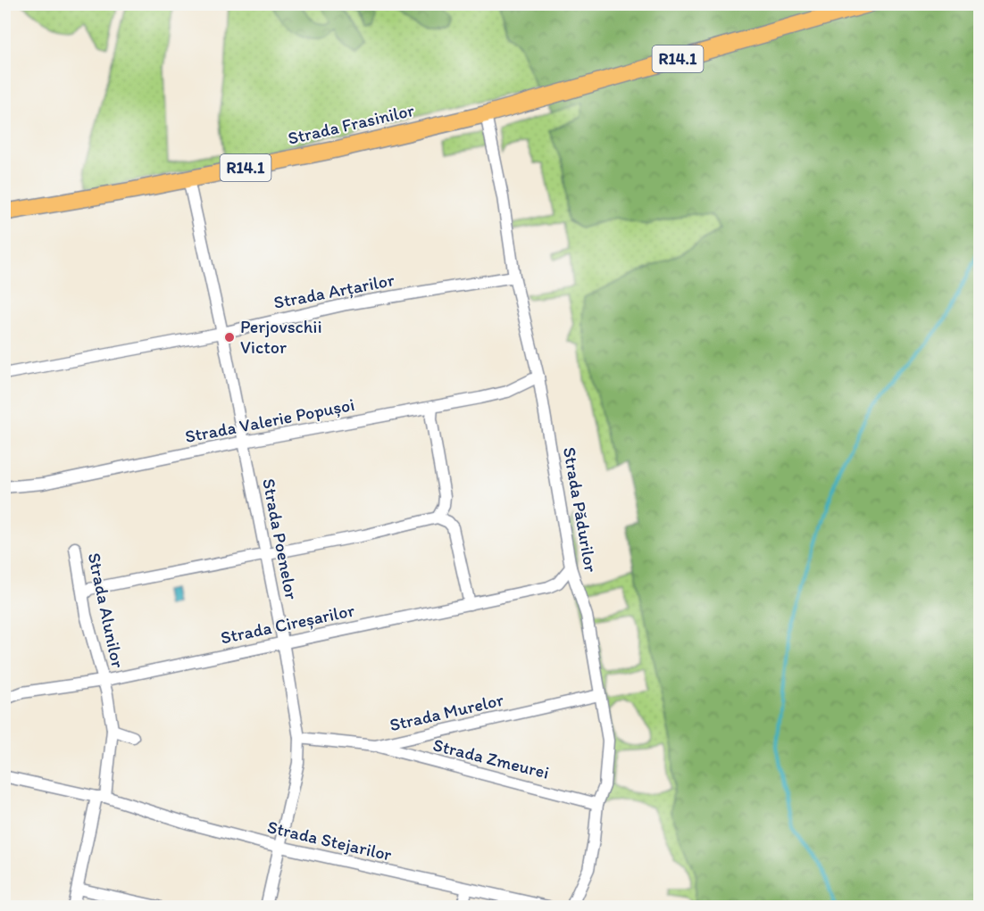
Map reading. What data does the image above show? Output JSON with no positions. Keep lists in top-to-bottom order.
{
  "streets": {
    "main road": ["R14.1", "Strada Frasinilor"],
    "street": [
      "Strada Arțarilor",
      "Strada Valerie Popușoi",
      "Strada Pădurilor",
      "Strada Poenelor",
      "Strada Alunilor",
      "Strada Cireșarilor",
      "Strada Murelor",
      "Strada Zmeurei",
      "Strada Stejarilor"
    ]
  },
  "crossings": [
    ["R14.1", "Strada Frasinilor"],
    ["R14.1", "Strada Pădurilor"],
    ["Strada Frasinilor", "Strada Pădurilor"],
    ["Strada Frasinilor", "Strada Poenelor"],
    ["Strada Arțarilor", "Strada Pădurilor"],
    ["Strada Arțarilor", "Strada Poenelor"],
    ["Strada Valerie Popușoi", "Strada Pădurilor"],
    ["Strada Valerie Popușoi", "Strada Poenelor"],
    ["Strada Pădurilor", "Strada Cireșarilor"],
    ["Strada Pădurilor", "Strada Murelor"],
    ["Strada Pădurilor", "Strada Zmeurei"],
    ["Strada Poenelor", "Strada Cireșarilor"],
    ["Strada Poenelor", "Strada Murelor"],
    ["Strada Poenelor", "Strada Stejarilor"],
    ["Strada Alunilor", "Strada Cireșarilor"],
    ["Strada Murelor", "Strada Zmeurei"]
  ],
  "places": ["Perjovschii Victor"]
}
